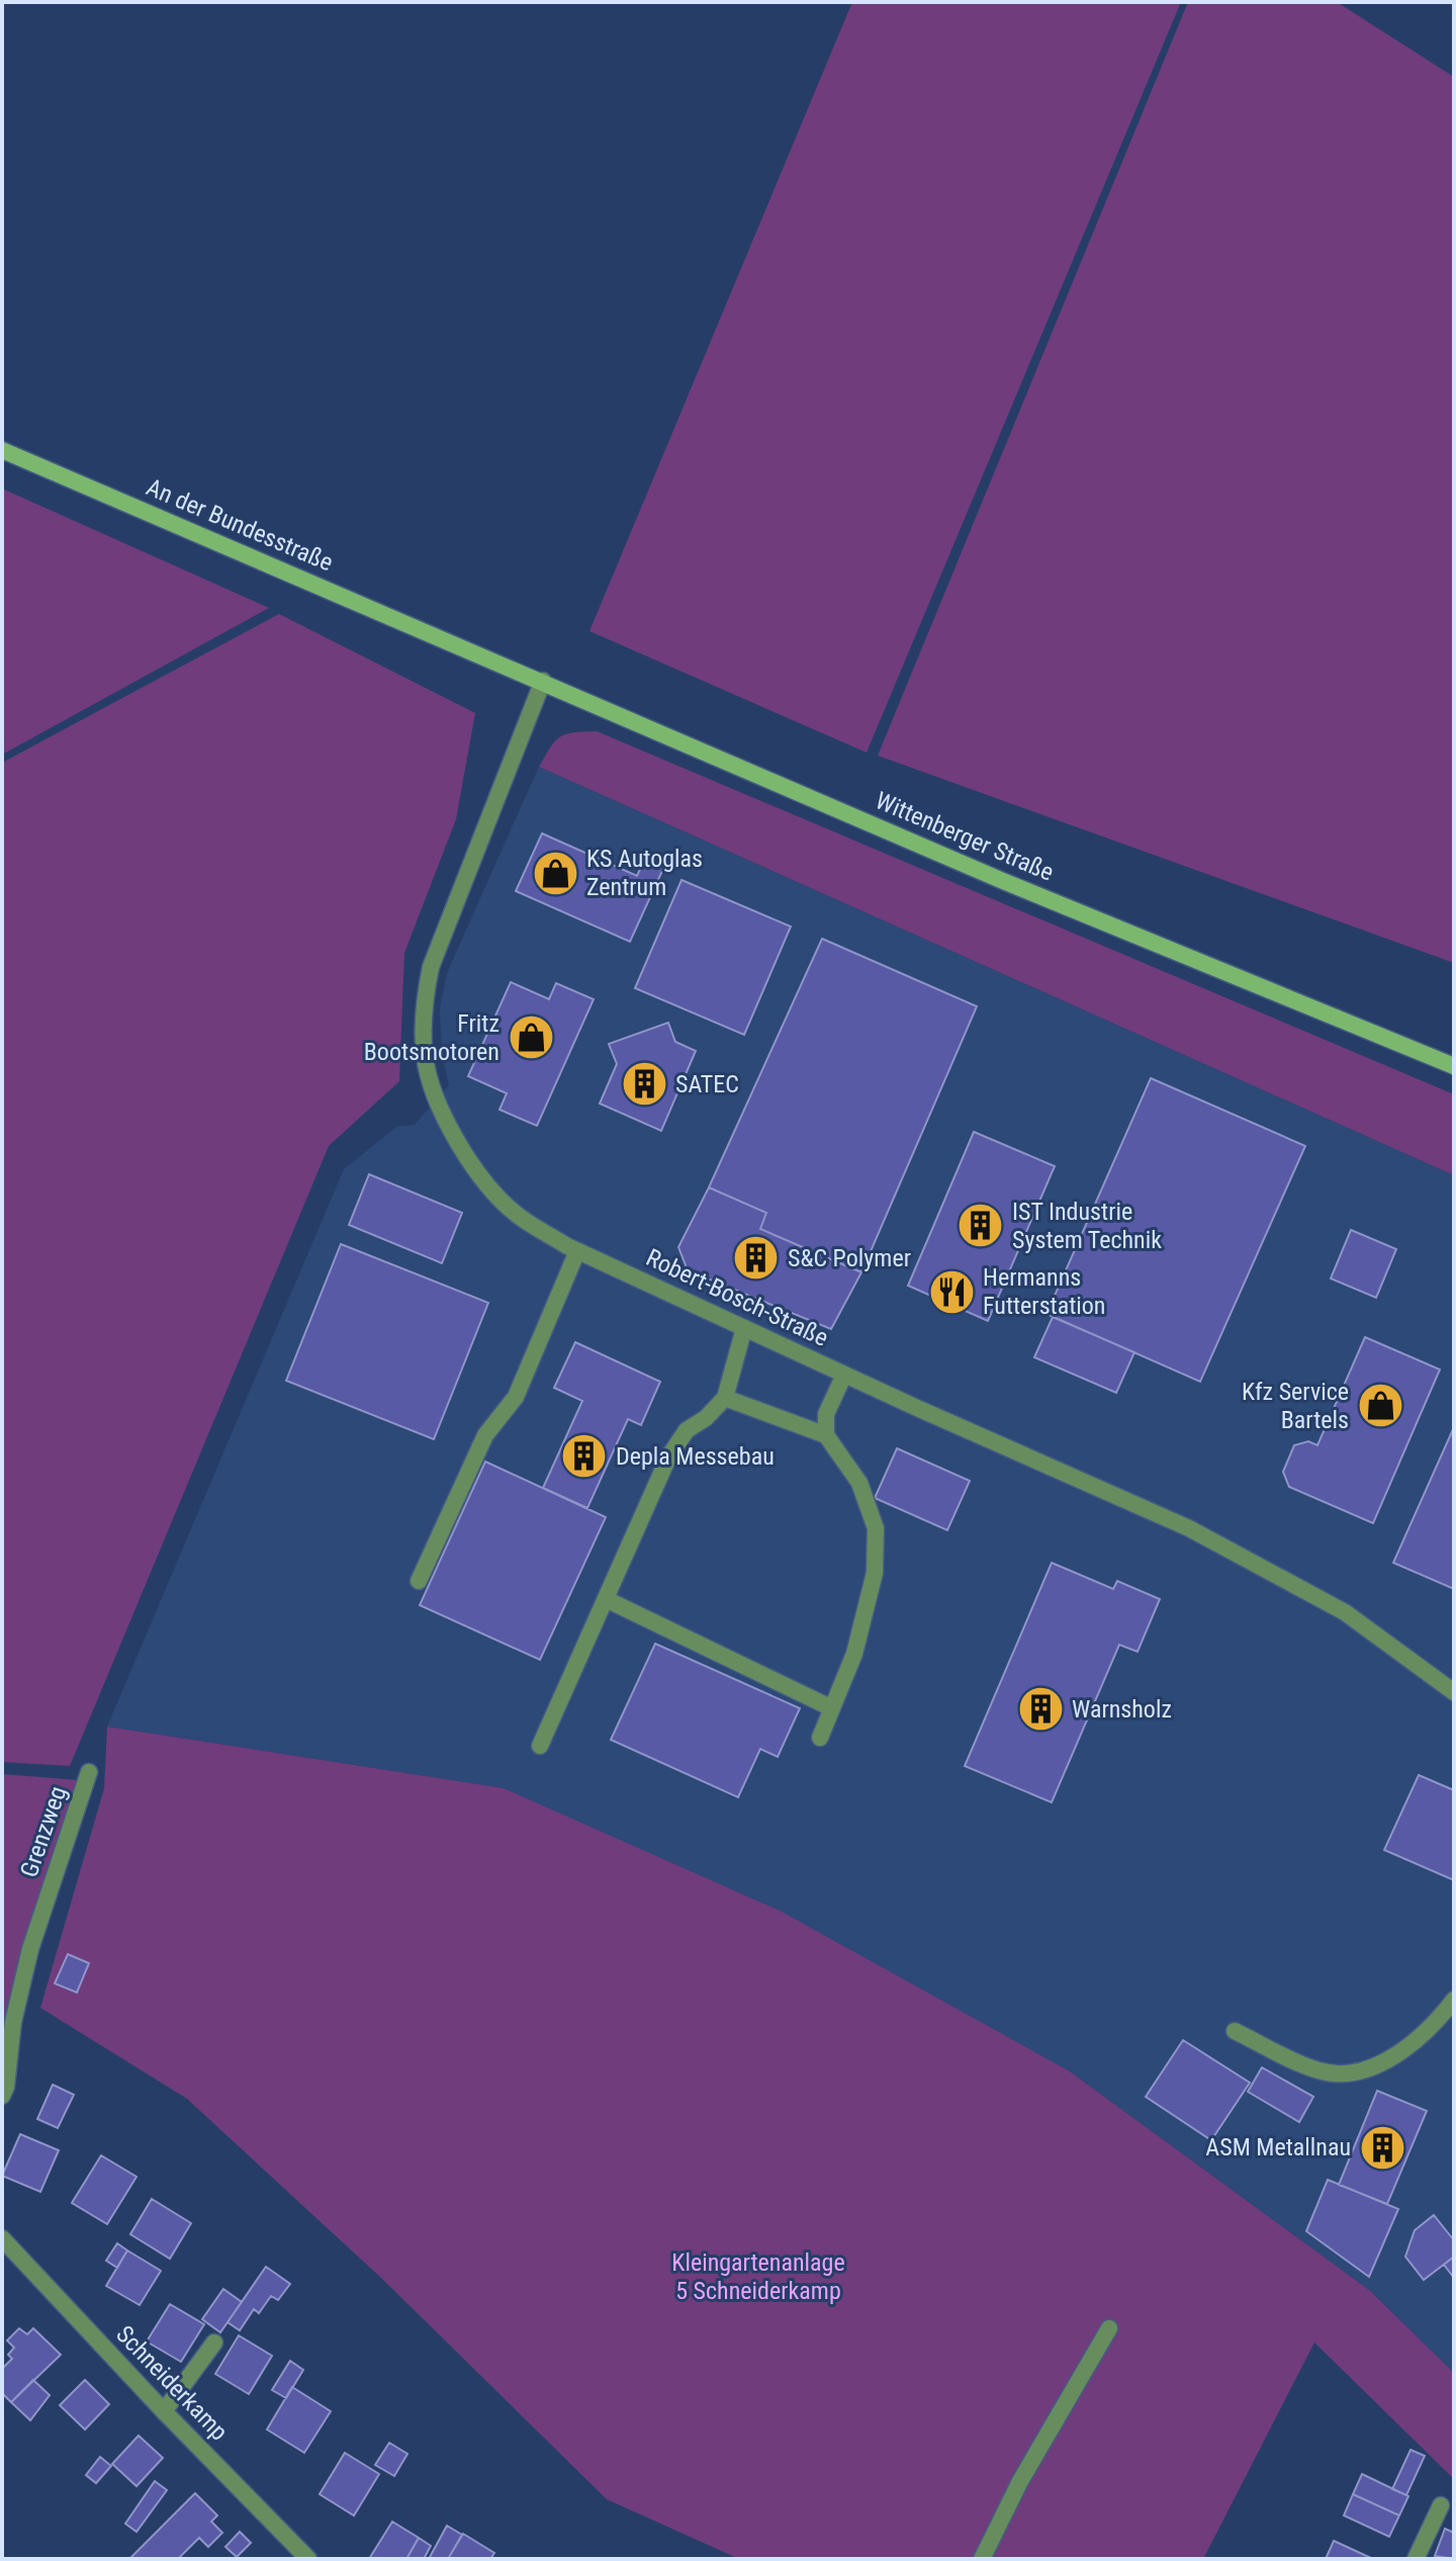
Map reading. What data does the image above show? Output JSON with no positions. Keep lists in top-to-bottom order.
{
  "streets": {
    "main road": ["An der Bundesstraße", "Wittenberger Straße"],
    "street": ["Robert-Bosch-Straße", "Grenzweg", "Schneiderkamp"]
  },
  "crossings": [
    ["An der Bundesstraße", "Wittenberger Straße"],
    ["Wittenberger Straße", "Robert-Bosch-Straße"]
  ],
  "parks": ["Kleingartenanlage 5 Schneiderkamp"],
  "places": {
    "shop": ["KS Autoglas Zentrum", "Fritz Bootsmotoren", "Kfz Service Bartels"],
    "building": [
      "SATEC",
      "IST Industrie System Technik",
      "S&C Polymer",
      "Depla Messebau",
      "Warnsholz",
      "ASM Metallnau"
    ],
    "restaurant": ["Hermanns Futterstation"]
  }
}
